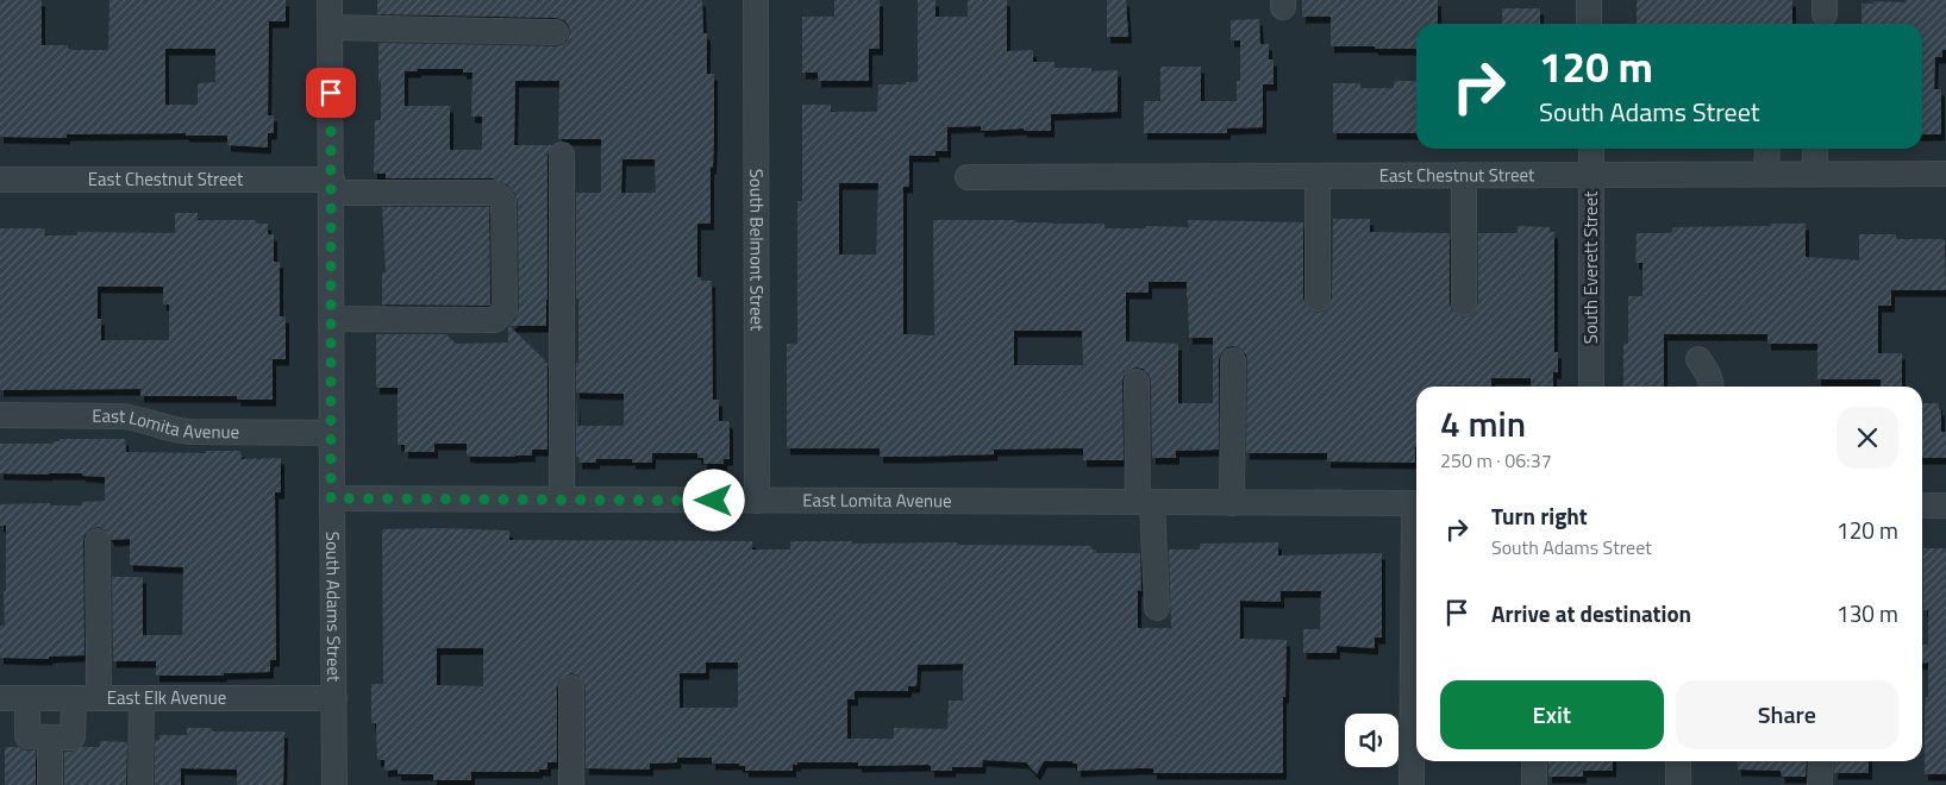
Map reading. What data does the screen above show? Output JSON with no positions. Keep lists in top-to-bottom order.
{
  "streets": {
    "street": [
      "East Chestnut Street",
      "South Belmont Street",
      "South Everett Street",
      "East Lomita Avenue",
      "South Adams Street",
      "East Elk Avenue"
    ]
  },
  "crossings": [
    ["East Chestnut Street", "South Everett Street"],
    ["East Chestnut Street", "South Adams Street"],
    ["South Belmont Street", "East Lomita Avenue"],
    ["East Lomita Avenue", "South Adams Street"],
    ["South Adams Street", "East Elk Avenue"]
  ],
  "page": {
    "turn": ["120 m", "South Adams Street"],
    "heading": ["4 min", "250 m · 06:37"],
    "list": [
      {
        "name": "Turn right",
        "note": "South Adams Street",
        "value": "120 m"
      },
      {
        "name": "Arrive at destination",
        "value": "130 m"
      }
    ],
    "buttons": ["Exit", "Share"]
  }
}
